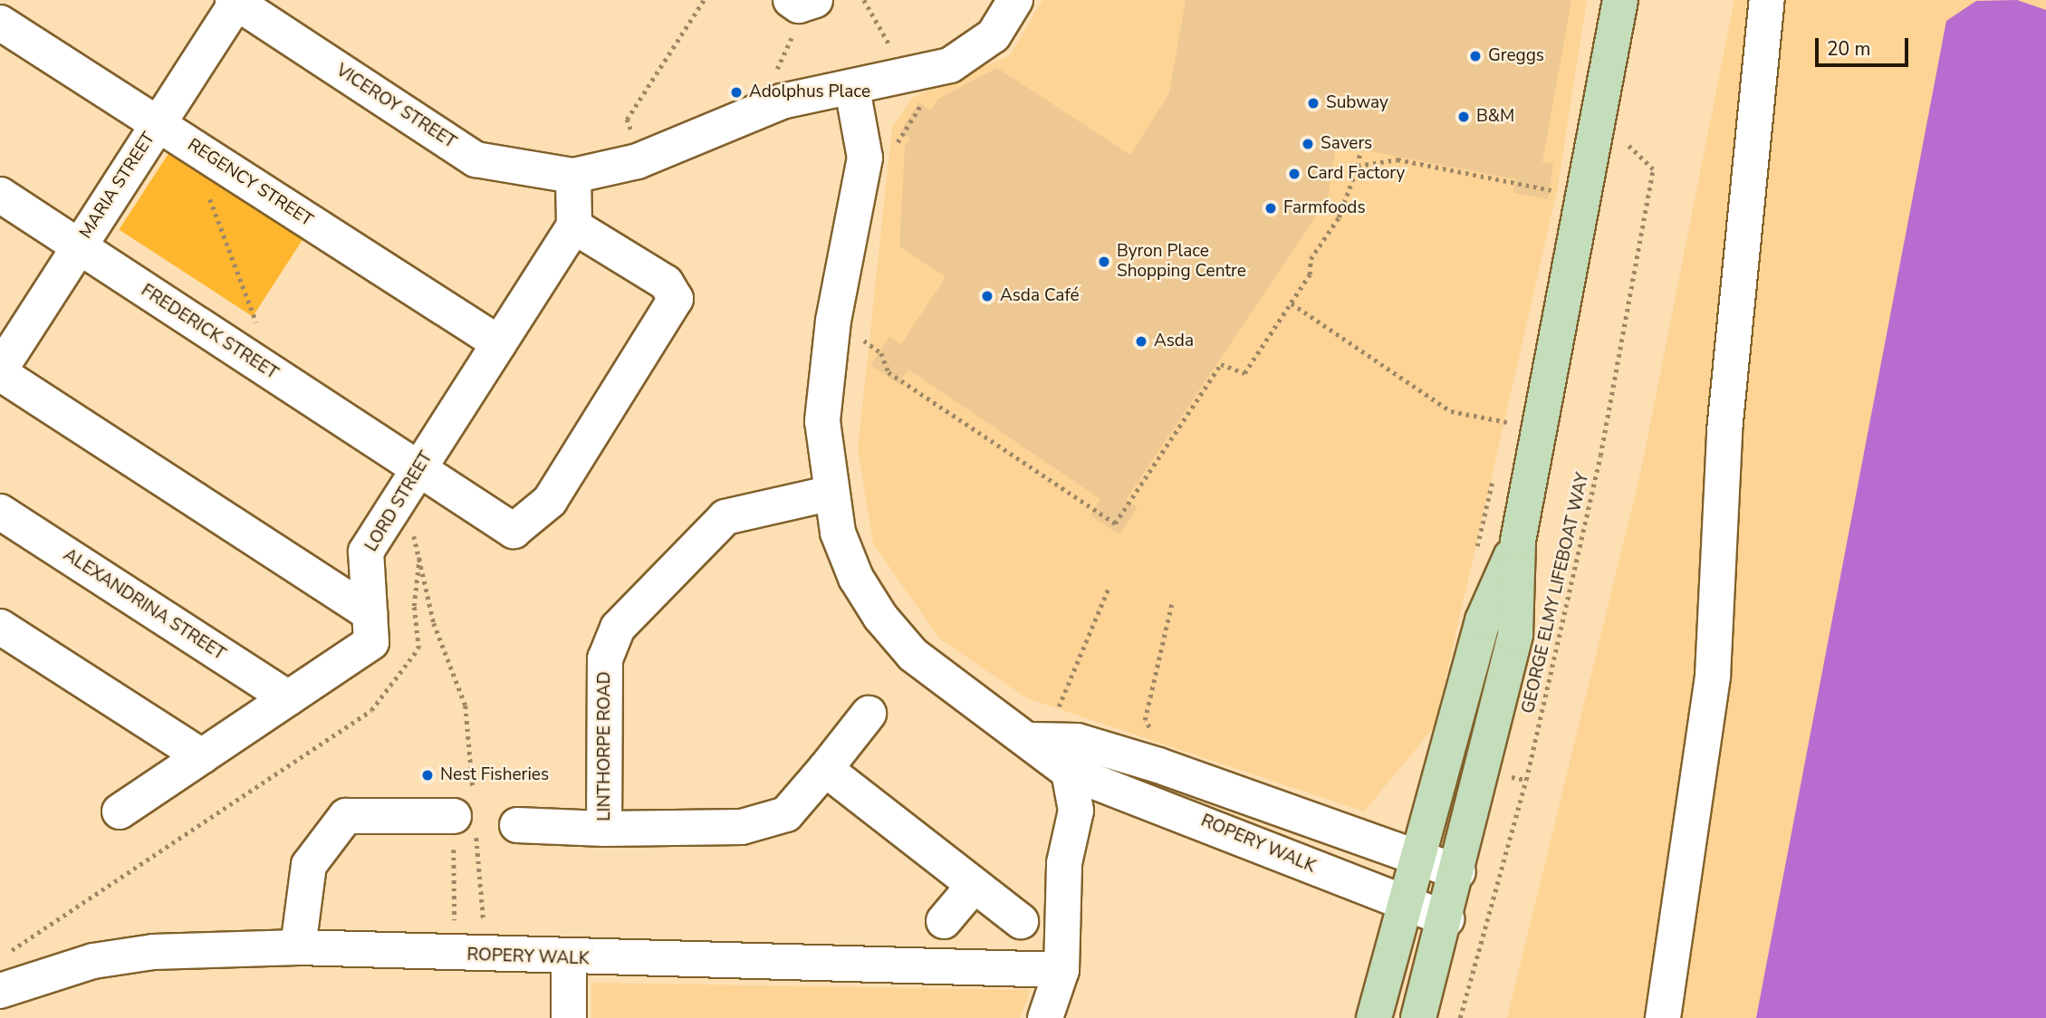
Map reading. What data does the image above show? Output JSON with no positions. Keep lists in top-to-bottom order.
{
  "streets": {
    "street": [
      "VICEROY STREET",
      "REGENCY STREET",
      "MARIA STREET",
      "FREDERICK STREET",
      "LORD STREET",
      "ALEXANDRINA STREET",
      "LINTHORPE ROAD",
      "ROPERY WALK"
    ],
    "path": ["GEORGE ELMY LIFEBOAT WAY"]
  },
  "crossings": [
    ["VICEROY STREET", "MARIA STREET"],
    ["REGENCY STREET", "MARIA STREET"],
    ["REGENCY STREET", "LORD STREET"],
    ["MARIA STREET", "FREDERICK STREET"],
    ["FREDERICK STREET", "LORD STREET"],
    ["LORD STREET", "ALEXANDRINA STREET"]
  ],
  "places": [
    "Greggs",
    "Adolphus Place",
    "Subway",
    "B&M",
    "Savers",
    "Card Factory",
    "Farmfoods",
    "Byron Place Shopping Centre",
    "Asda Café",
    "Asda",
    "Nest Fisheries"
  ],
  "scale_bar": "20 m"
}
